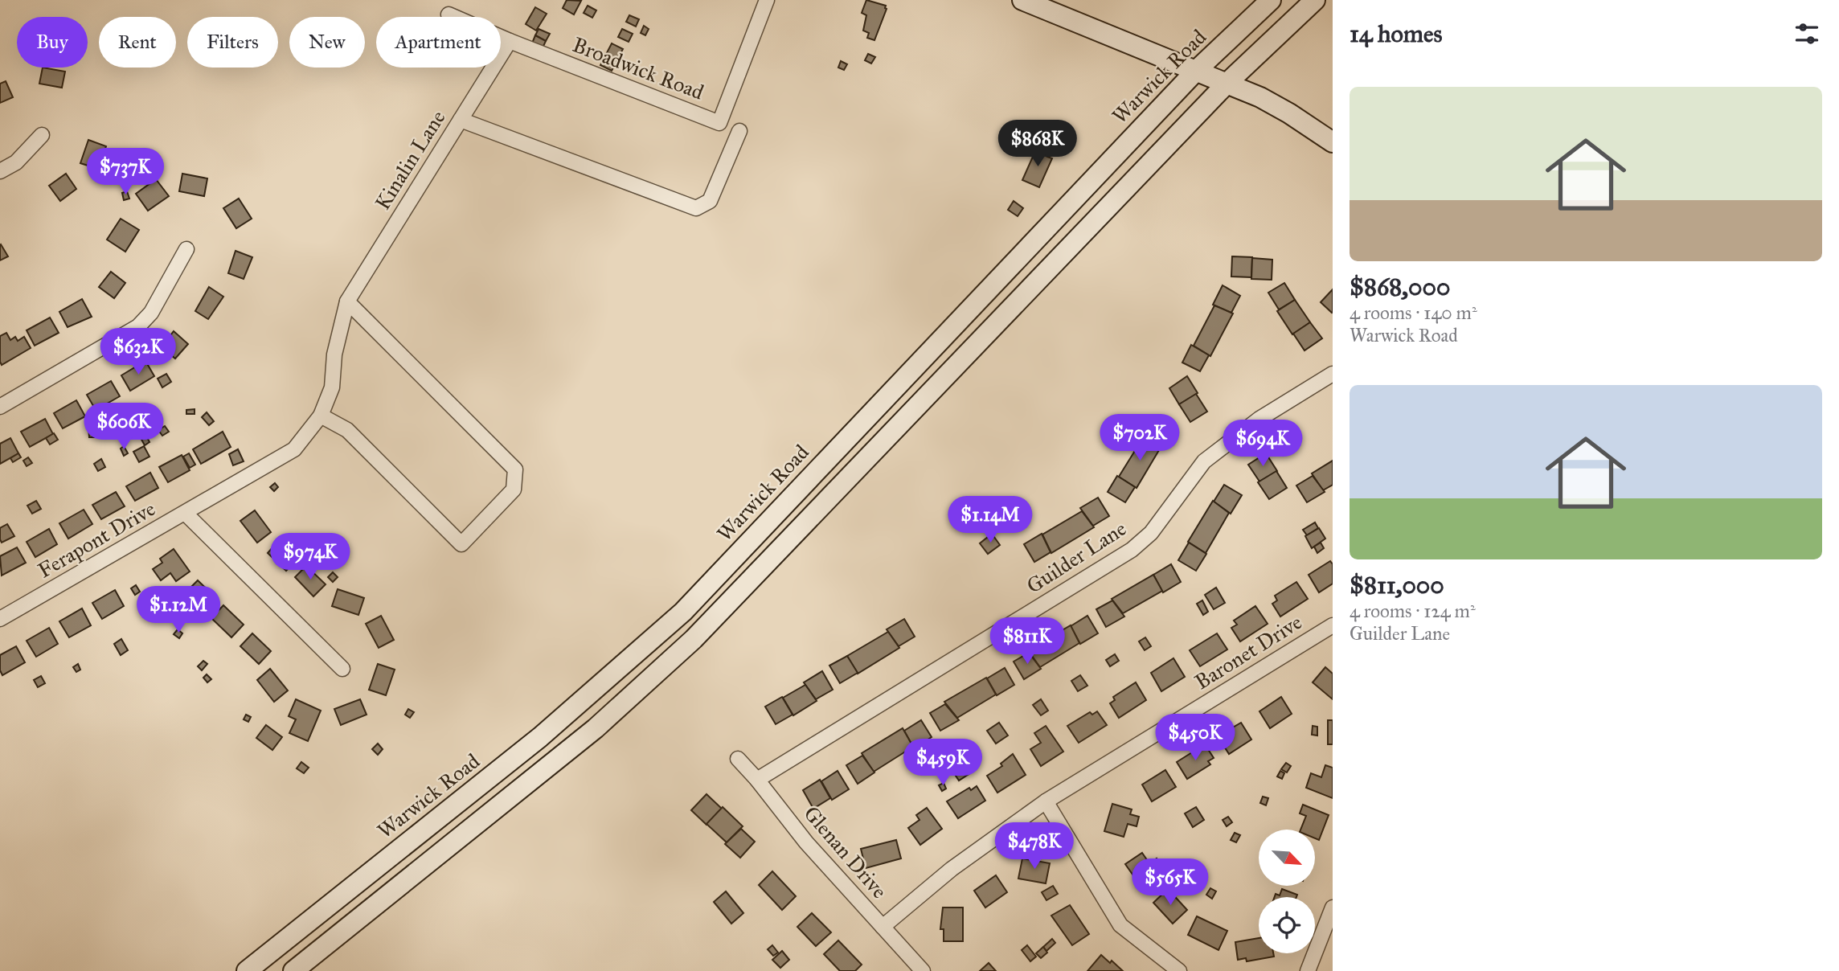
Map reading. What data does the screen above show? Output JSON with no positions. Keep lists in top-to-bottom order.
{
  "streets": {
    "main road": ["Warwick Road"],
    "street": [
      "Broadwick Road",
      "Kinalin Lane",
      "Ferapont Drive",
      "Guilder Lane",
      "Baronet Drive",
      "Glenan Drive"
    ]
  },
  "crossings": [
    ["Broadwick Road", "Kinalin Lane"],
    ["Kinalin Lane", "Ferapont Drive"],
    ["Guilder Lane", "Glenan Drive"],
    ["Baronet Drive", "Glenan Drive"]
  ],
  "north": "bottom right",
  "page": {
    "heading": "14 homes",
    "chip": [
      "Buy",
      "Rent",
      "Filters",
      "New",
      "Apartment"
    ],
    "list": [
      {
        "name": "$868,000",
        "note": "4 rooms · 140 m² · Warwick Road"
      },
      {
        "name": "$811,000",
        "note": "4 rooms · 124 m² · Guilder Lane"
      }
    ],
    "price": [
      "$868K",
      "$737K",
      "$632K",
      "$606K",
      "$702K",
      "$694K",
      "$1.14M",
      "$974K",
      "$1.12M",
      "$811K",
      "$450K",
      "$459K",
      "$478K",
      "$565K"
    ]
  }
}
